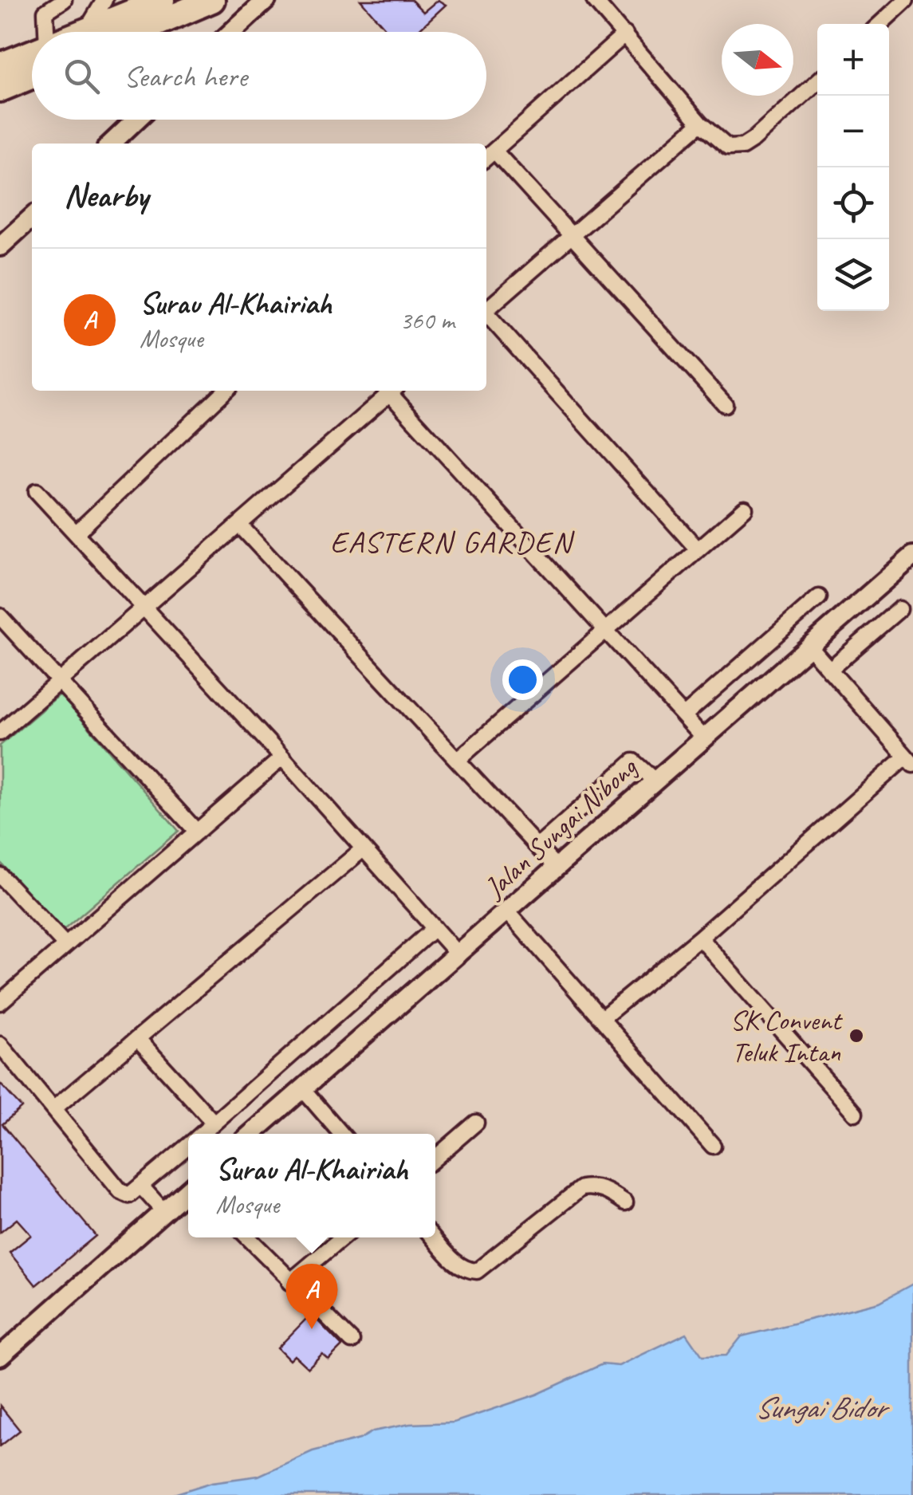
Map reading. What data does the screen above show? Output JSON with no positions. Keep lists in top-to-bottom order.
{
  "streets": {
    "street": ["Jalan Sungai Nibong"]
  },
  "districts": ["EASTERN GARDEN"],
  "water": ["Sungai Bidor"],
  "places": ["SK Convent Teluk Intan"],
  "north": "right",
  "page": {
    "map_buttons": ["+", "−"],
    "search": "Search here",
    "heading": "Nearby",
    "list": [
      {
        "mark": "A",
        "name": "Surau Al-Khairiah",
        "note": "Mosque",
        "value": "360 m"
      }
    ],
    "popup": ["Surau Al-Khairiah", "Mosque"],
    "pins": "A"
  }
}
